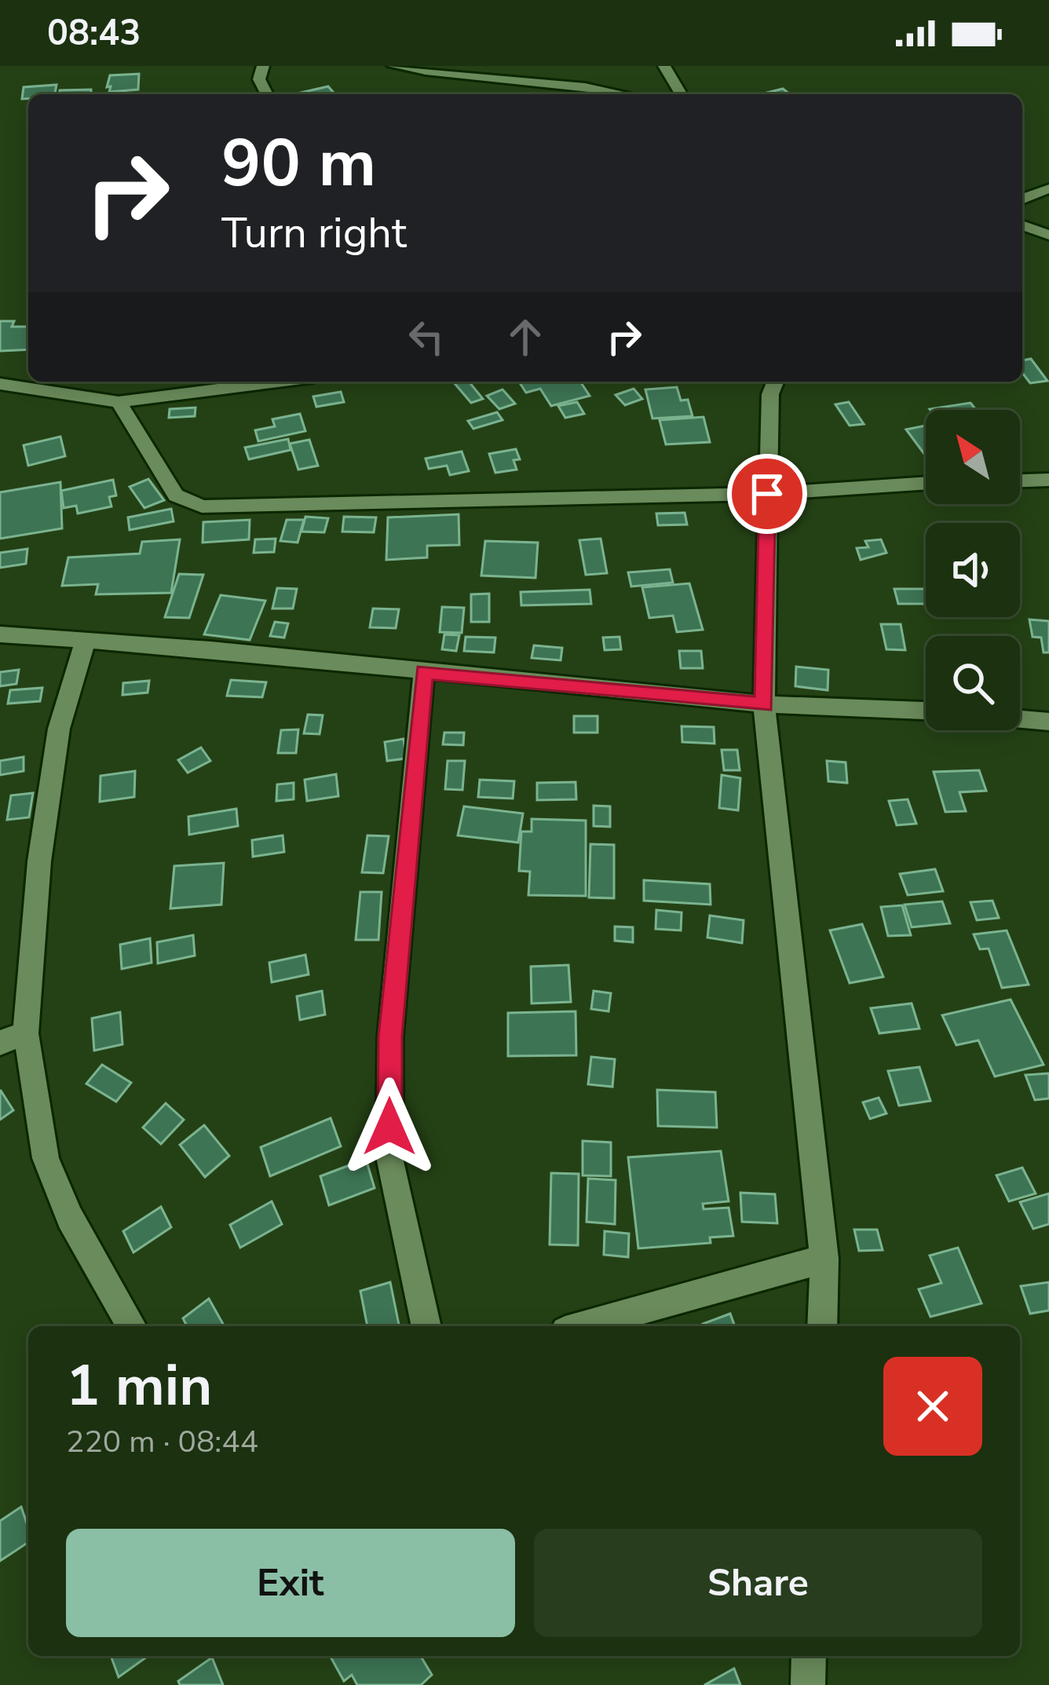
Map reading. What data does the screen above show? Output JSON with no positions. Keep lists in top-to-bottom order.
{
  "north": "top left",
  "page": {
    "status": "08:43",
    "turn": ["90 m", "Turn right"],
    "heading": ["1 min", "220 m · 08:44"],
    "buttons": ["Exit", "Share"]
  }
}
